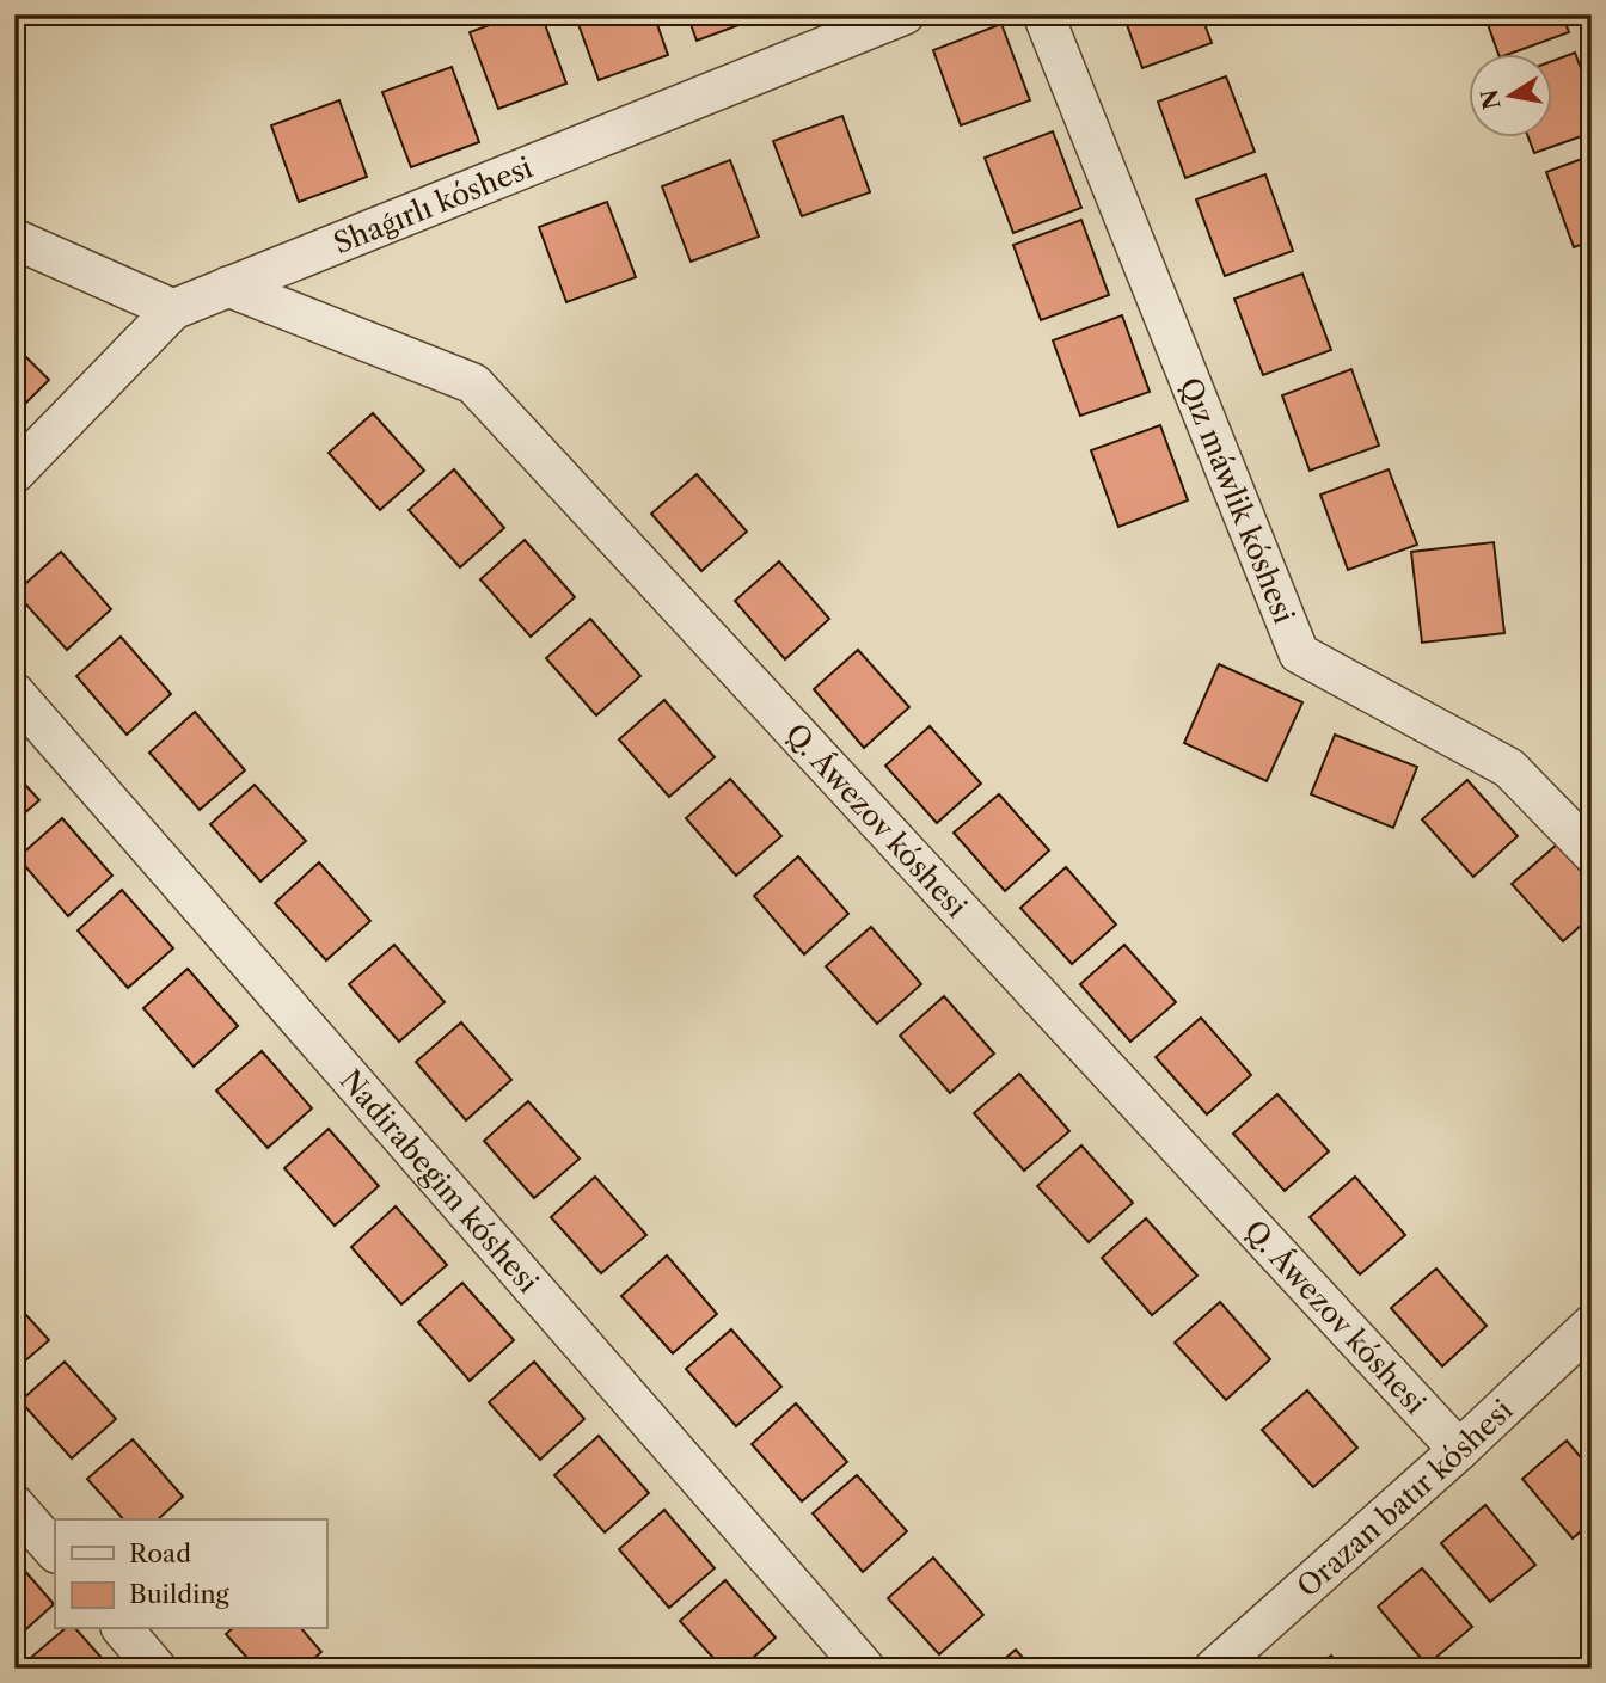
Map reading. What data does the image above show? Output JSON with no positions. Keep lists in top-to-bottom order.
{
  "streets": {
    "street": [
      "Shaǵırlı kóshesi",
      "Qız máwlik kóshesi",
      "Q. Áwezov kóshesi",
      "Nadirabegim kóshesi",
      "Orazan batır kóshesi"
    ]
  },
  "crossings": [
    ["Shaǵırlı kóshesi", "Q. Áwezov kóshesi"],
    ["Q. Áwezov kóshesi", "Orazan batır kóshesi"]
  ],
  "legend": ["Road", "Building"],
  "north": "left"
}
